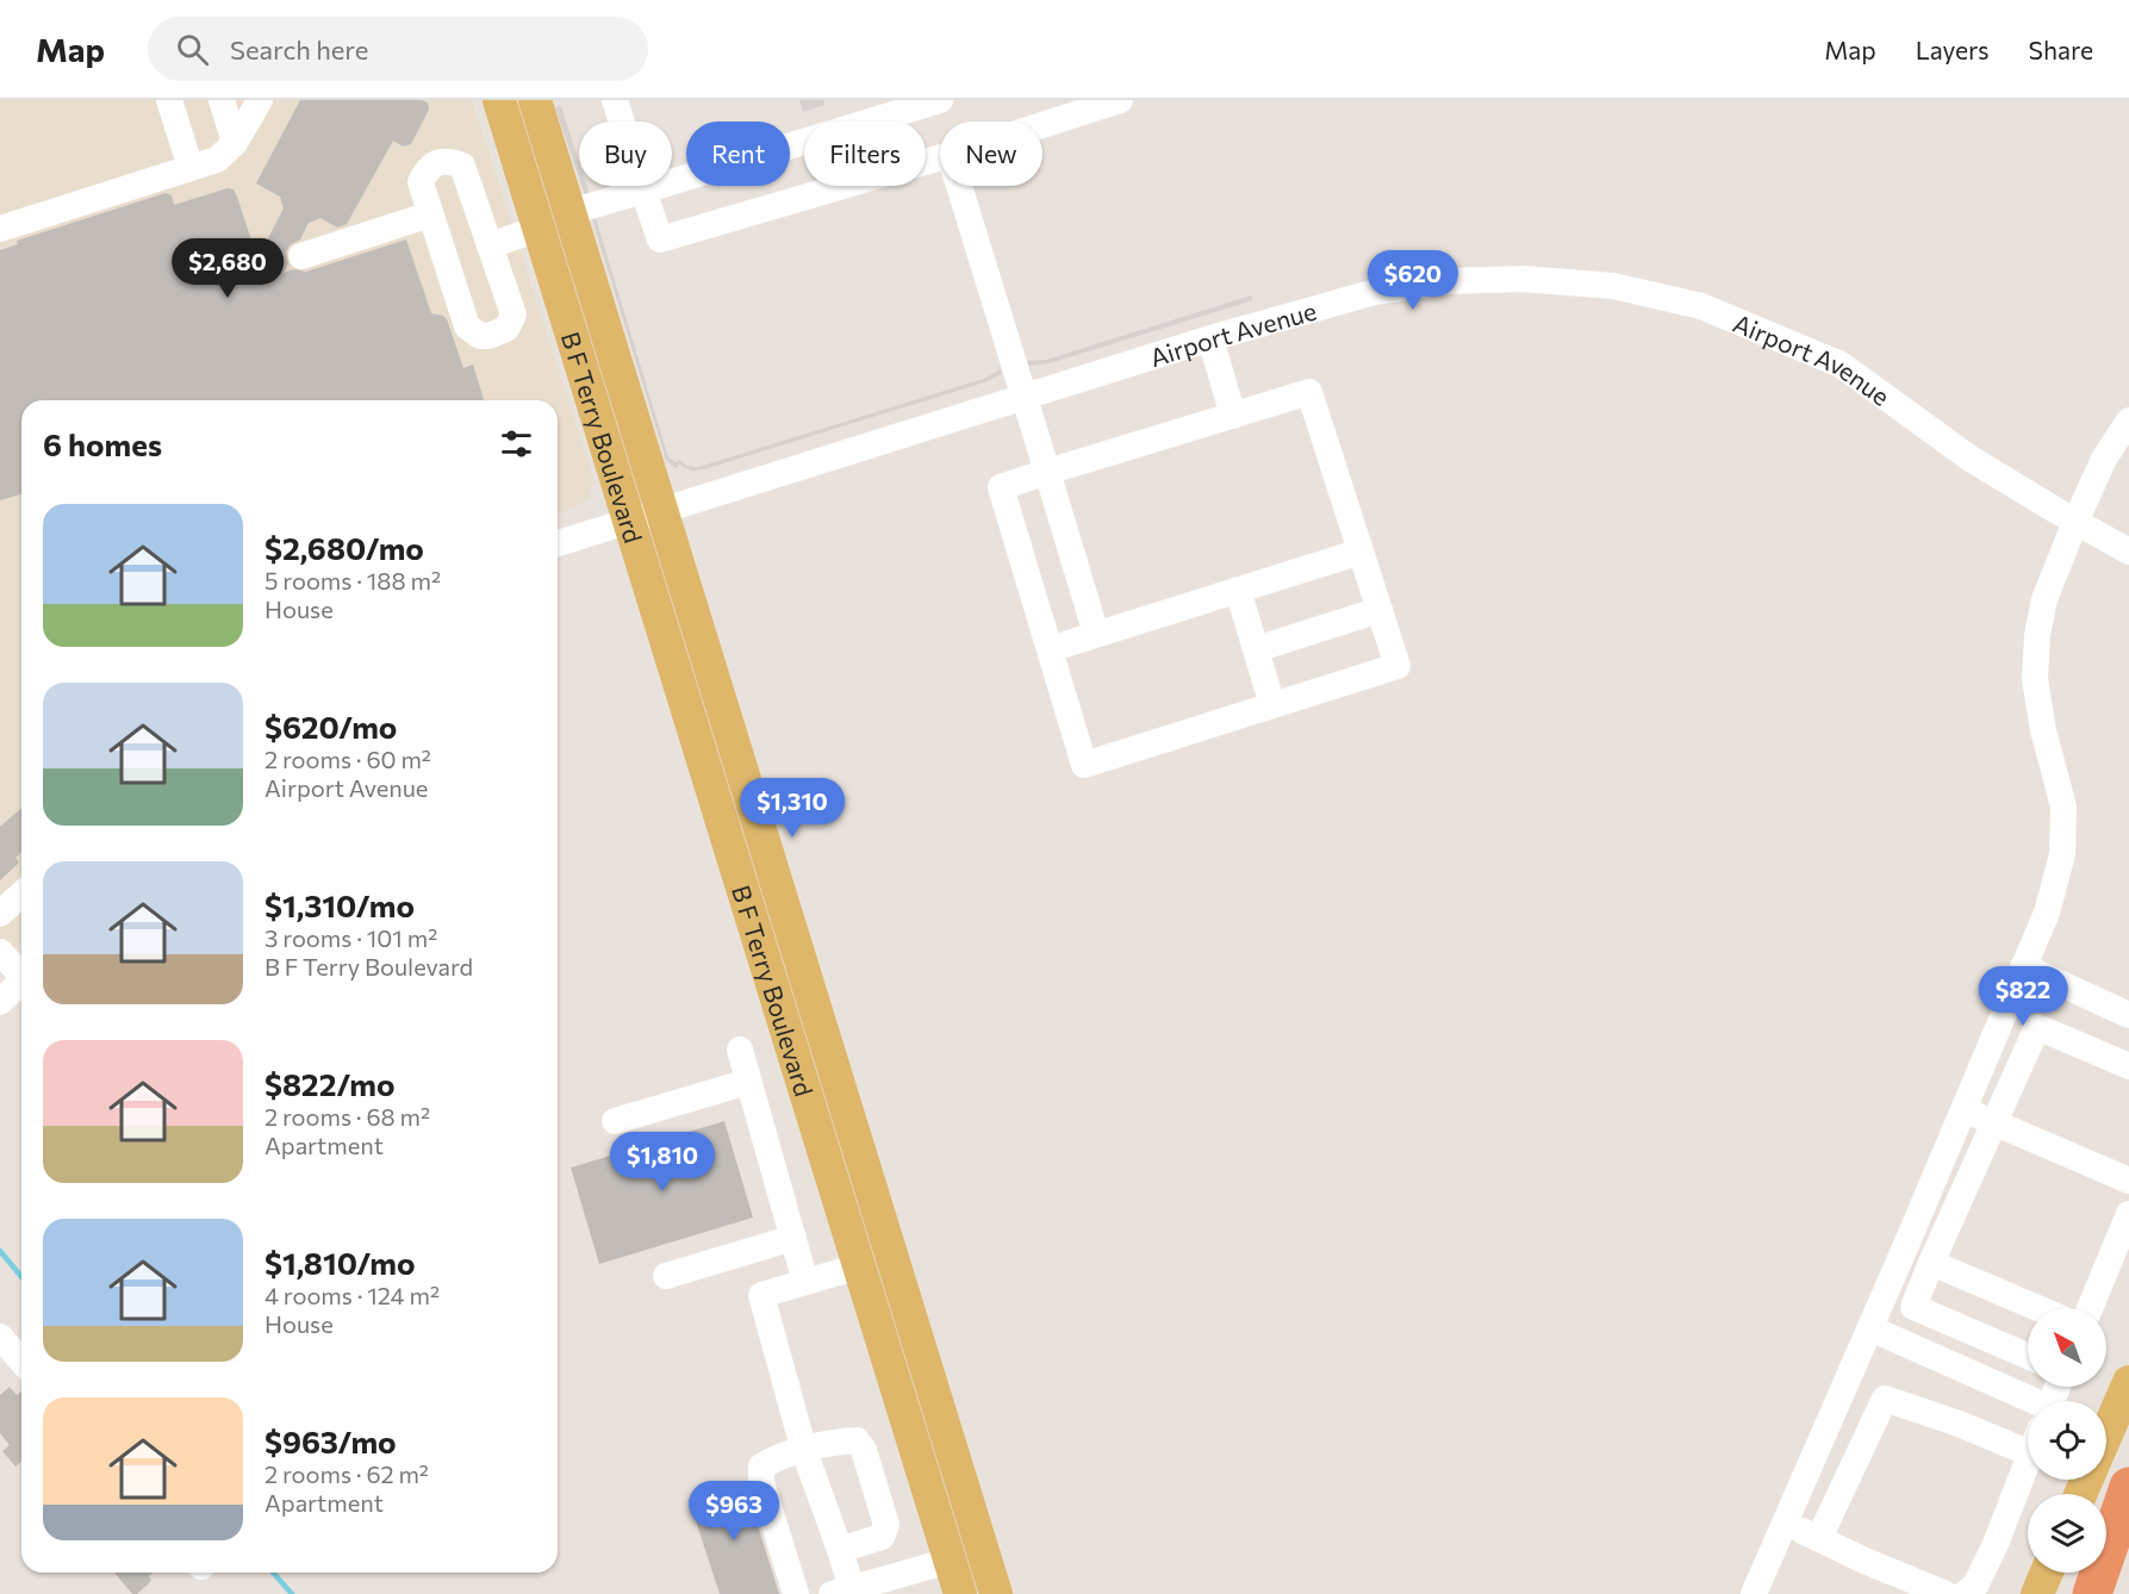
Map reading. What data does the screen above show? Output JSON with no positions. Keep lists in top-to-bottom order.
{
  "streets": {
    "main road": ["B F Terry Boulevard"],
    "street": ["Airport Avenue"]
  },
  "crossings": [
    ["Airport Avenue", "B F Terry Boulevard"]
  ],
  "north": "top left",
  "page": {
    "header": "Map",
    "search": "Search here",
    "nav": ["Map", "Layers", "Share"],
    "chip": [
      "Buy",
      "Rent",
      "Filters",
      "New"
    ],
    "price": [
      "$2,680",
      "$620",
      "$1,310",
      "$822",
      "$1,810",
      "$963"
    ],
    "heading": "6 homes",
    "list": [
      {
        "name": "$2,680/mo",
        "note": "5 rooms · 188 m² · House"
      },
      {
        "name": "$620/mo",
        "note": "2 rooms · 60 m² · Airport Avenue"
      },
      {
        "name": "$1,310/mo",
        "note": "3 rooms · 101 m² · B F Terry Boulevard"
      },
      {
        "name": "$822/mo",
        "note": "2 rooms · 68 m² · Apartment"
      },
      {
        "name": "$1,810/mo",
        "note": "4 rooms · 124 m² · House"
      },
      {
        "name": "$963/mo",
        "note": "2 rooms · 62 m² · Apartment"
      }
    ]
  }
}
